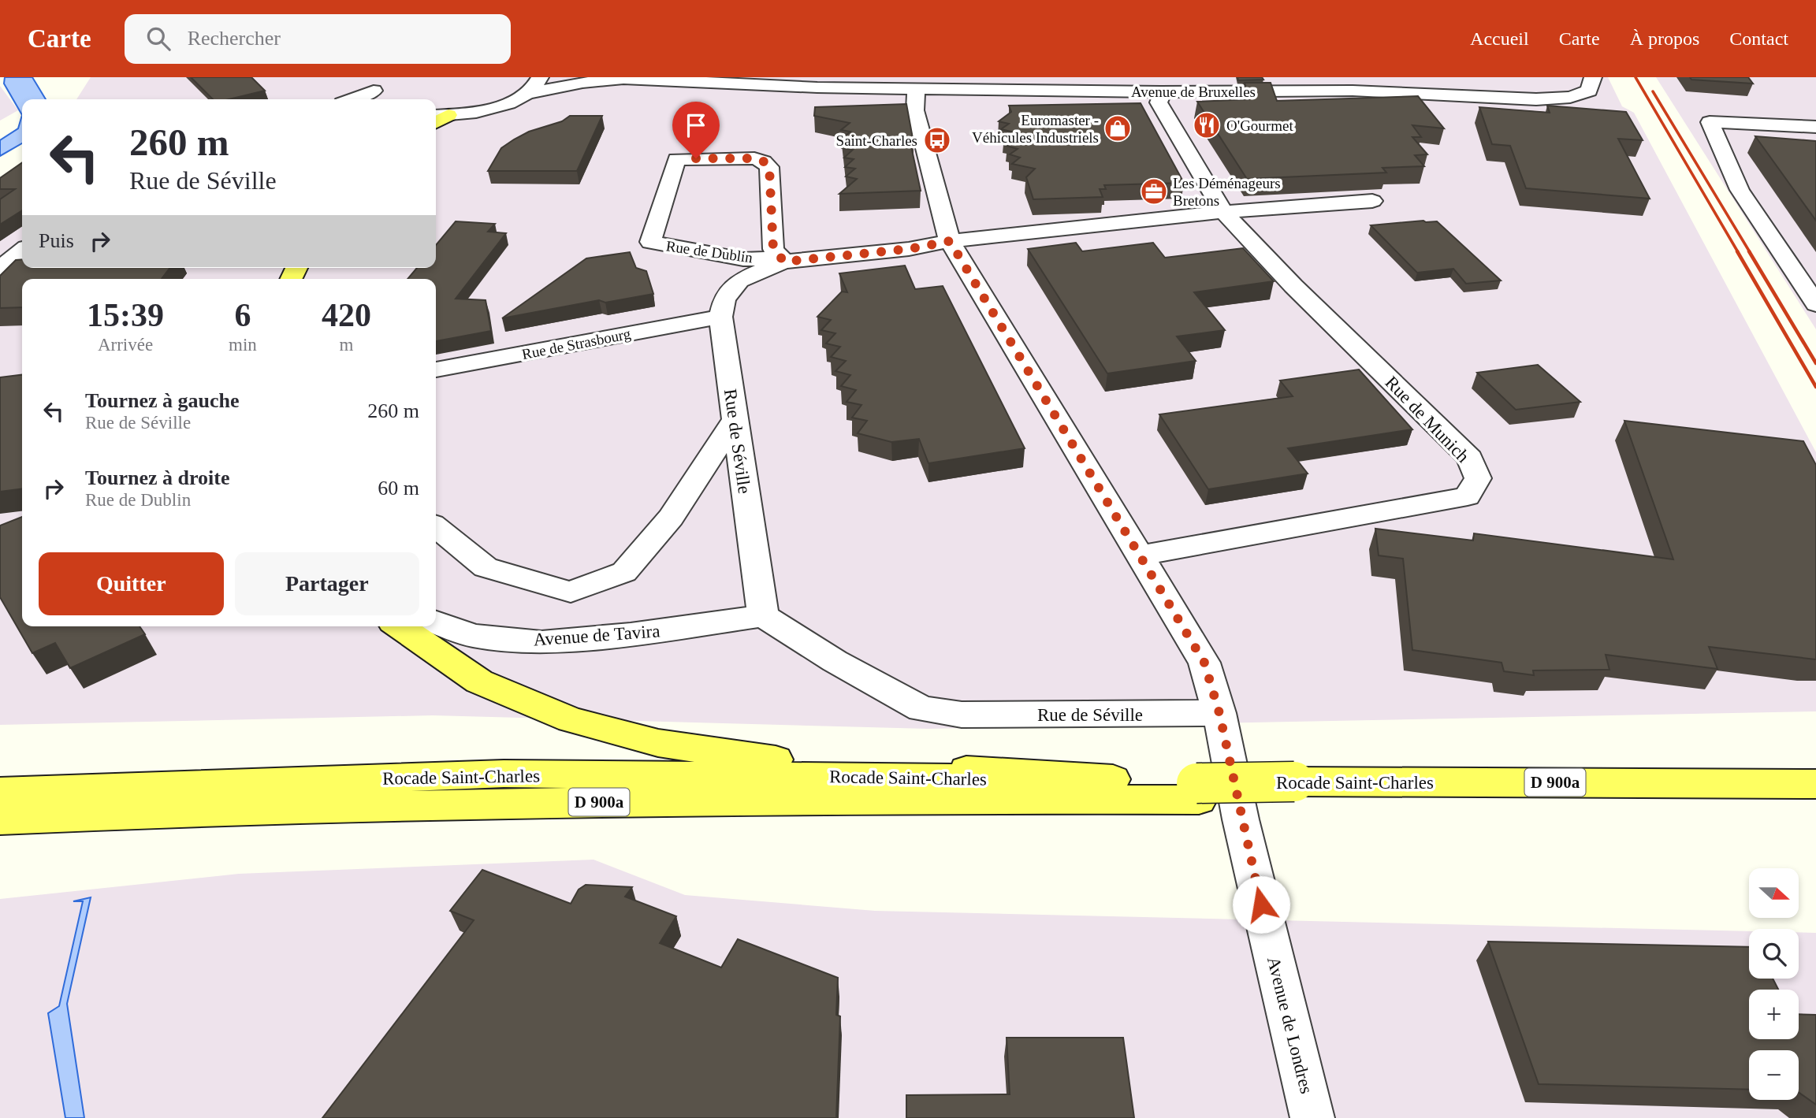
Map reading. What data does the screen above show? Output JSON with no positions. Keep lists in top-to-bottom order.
{
  "streets": {
    "main road": ["Rocade Saint-Charles", "D 900a"],
    "street": [
      "Avenue de Bruxelles",
      "Rue de Dublin",
      "Rue de Strasbourg",
      "Rue de Munich",
      "Rue de Séville",
      "Avenue de Tavira",
      "Avenue de Londres"
    ]
  },
  "crossings": [
    ["Avenue de Bruxelles", "Rue de Munich"],
    ["Avenue de Bruxelles", "Avenue de Londres"],
    ["Rue de Dublin", "Rue de Séville"],
    ["Rue de Strasbourg", "Rue de Séville"],
    ["Rue de Munich", "Rue de Séville"],
    ["Rue de Munich", "Avenue de Londres"],
    ["Rue de Séville", "Avenue de Tavira"],
    ["Rue de Séville", "Avenue de Londres"]
  ],
  "places": {
    "restaurant": ["O'Gourmet"],
    "shop": ["Euromaster - Véhicules Industriels"],
    "bus stop": ["Saint-Charles"],
    "office": ["Les Déménageurs Bretons"]
  },
  "north": "right",
  "page": {
    "header": "Carte",
    "search": "Rechercher",
    "nav": [
      "Accueil",
      "Carte",
      "À propos",
      "Contact"
    ],
    "turn": ["260 m", "Rue de Séville"],
    "then": "Puis",
    "eta": [
      "15:39",
      "Arrivée",
      "6",
      "min",
      "420",
      "m"
    ],
    "list": [
      {
        "name": "Tournez à gauche",
        "note": "Rue de Séville",
        "value": "260 m"
      },
      {
        "name": "Tournez à droite",
        "note": "Rue de Dublin",
        "value": "60 m"
      }
    ],
    "buttons": ["Quitter", "Partager"],
    "map_buttons": ["+", "−"]
  }
}
